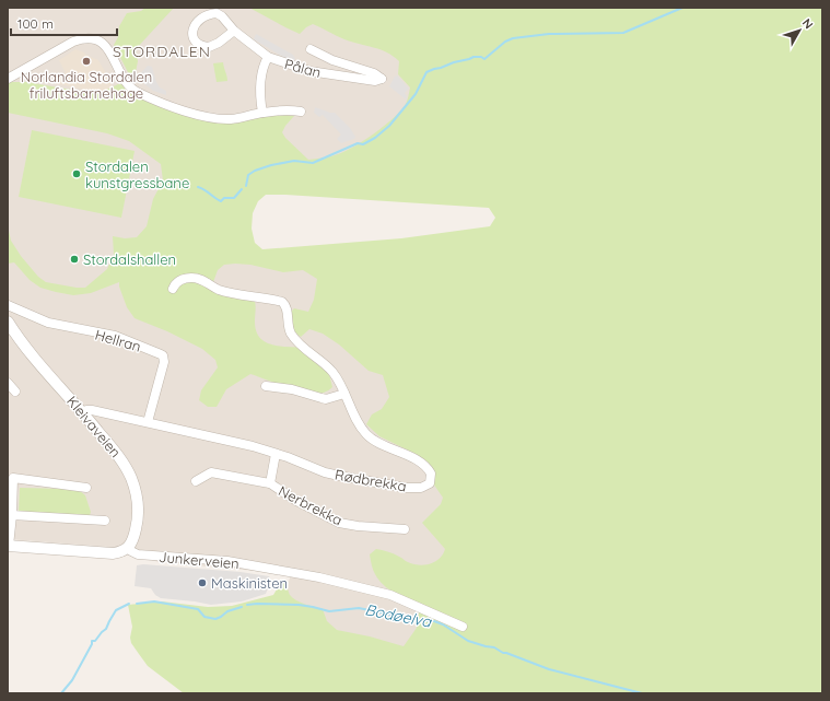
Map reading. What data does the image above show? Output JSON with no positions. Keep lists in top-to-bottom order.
{
  "streets": {
    "street": [
      "Pålan",
      "Hellran",
      "Kleivaveien",
      "Rødbrekka",
      "Nerbrekka",
      "Junkerveien"
    ]
  },
  "crossings": [
    ["Hellran", "Rødbrekka"],
    ["Kleivaveien", "Rødbrekka"],
    ["Kleivaveien", "Junkerveien"],
    ["Rødbrekka", "Nerbrekka"]
  ],
  "districts": ["STORDALEN"],
  "water": ["Bodøelva"],
  "places": [
    "Norlandia Stordalen friluftsbarnehage",
    "Stordalen kunstgressbane",
    "Stordalshallen",
    "Maskinisten"
  ],
  "scale_bar": "100 m",
  "north": "top right"
}
